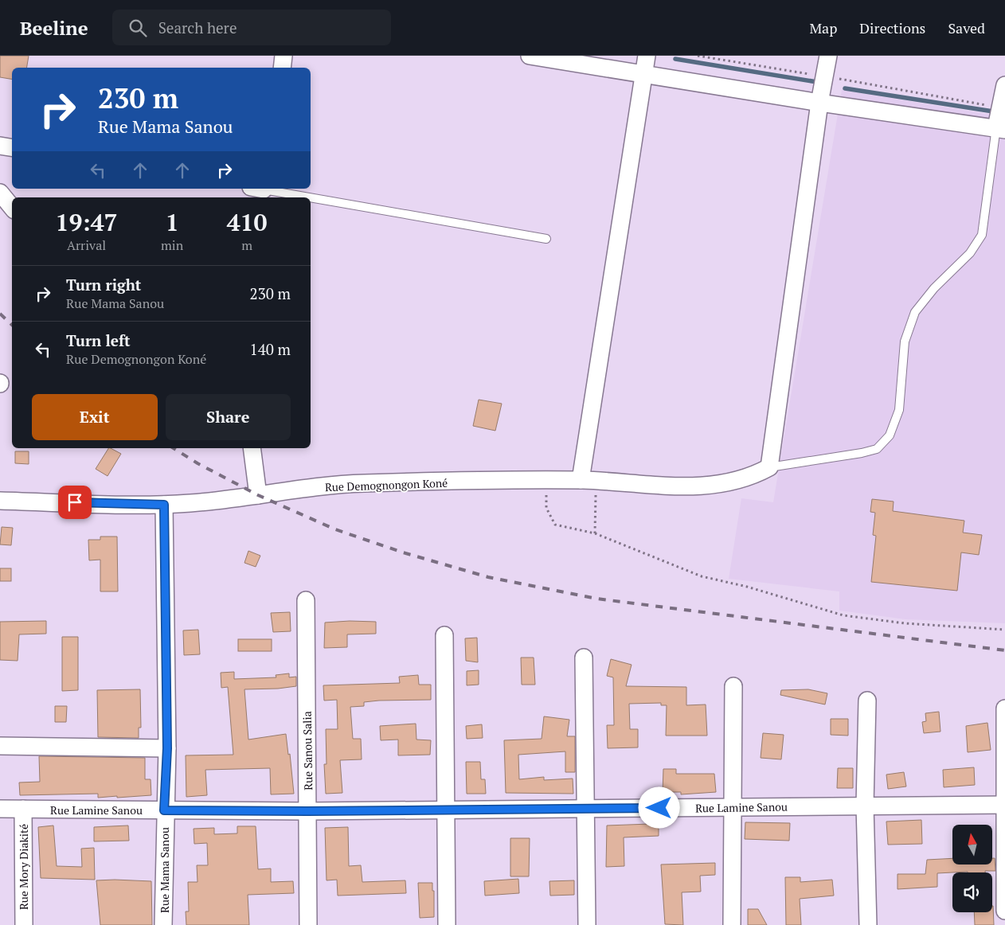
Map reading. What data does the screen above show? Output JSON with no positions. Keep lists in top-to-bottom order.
{
  "streets": {
    "street": [
      "Rue Demognongon Koné",
      "Rue Sanou Salia",
      "Rue Lamine Sanou",
      "Rue Mory Diakité",
      "Rue Mama Sanou"
    ]
  },
  "crossings": [
    ["Rue Demognongon Koné", "Rue Mama Sanou"],
    ["Rue Sanou Salia", "Rue Lamine Sanou"],
    ["Rue Lamine Sanou", "Rue Mory Diakité"],
    ["Rue Lamine Sanou", "Rue Mama Sanou"]
  ],
  "north": "top",
  "page": {
    "header": "Beeline",
    "search": "Search here",
    "nav": ["Map", "Directions", "Saved"],
    "turn": ["230 m", "Rue Mama Sanou"],
    "eta": [
      "19:47",
      "Arrival",
      "1",
      "min",
      "410",
      "m"
    ],
    "list": [
      {
        "name": "Turn right",
        "note": "Rue Mama Sanou",
        "value": "230 m"
      },
      {
        "name": "Turn left",
        "note": "Rue Demognongon Koné",
        "value": "140 m"
      }
    ],
    "buttons": ["Exit", "Share"]
  }
}
